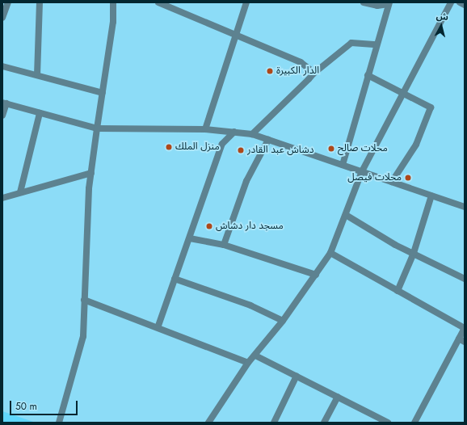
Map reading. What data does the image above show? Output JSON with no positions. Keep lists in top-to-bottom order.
{
  "places": [
    "الدار الكبيرة",
    "منزل الملك",
    "محلات صالح",
    "دشاش عبد القادر",
    "محلات فيصل",
    "مسجد دار دشاش"
  ],
  "scale_bar": "50 m",
  "north": "top"
}
